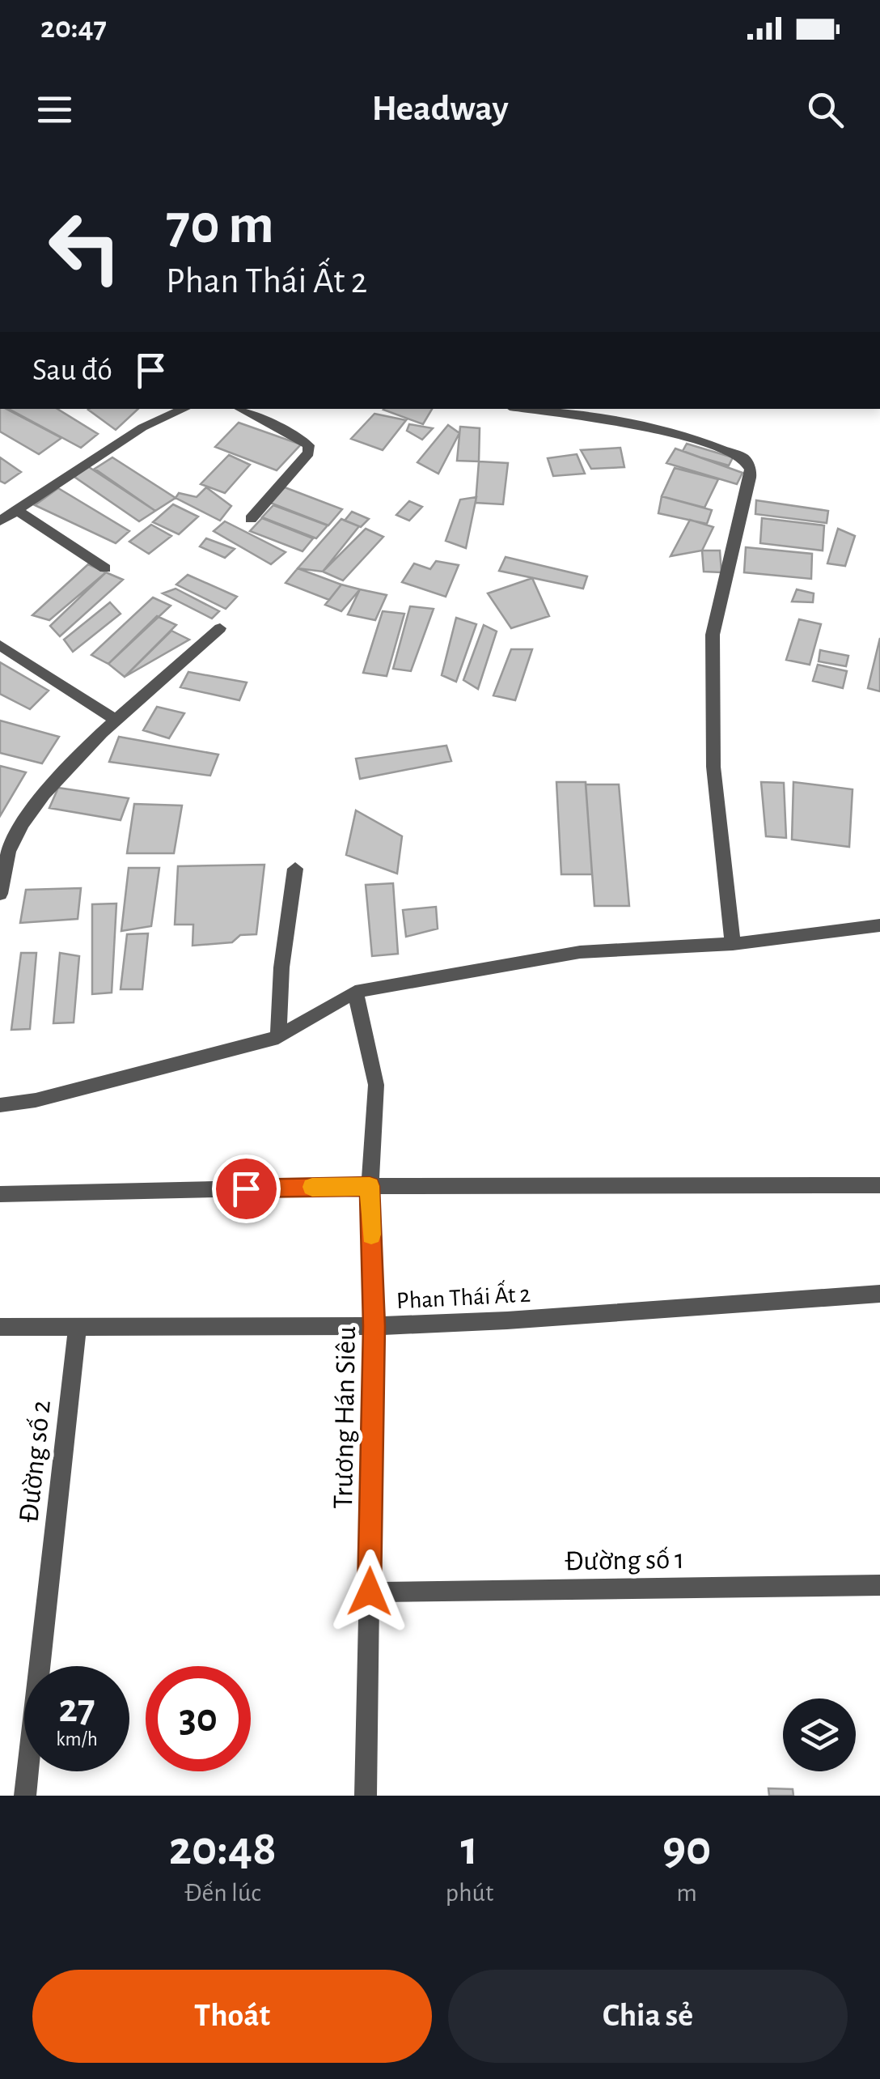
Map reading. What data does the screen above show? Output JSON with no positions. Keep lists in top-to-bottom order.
{
  "streets": {
    "street": [
      "Phan Thái Ất 2",
      "Trương Hán Siêu",
      "Đường số 2",
      "Đường số 1"
    ]
  },
  "crossings": [
    ["Phan Thái Ất 2", "Trương Hán Siêu"],
    ["Phan Thái Ất 2", "Đường số 2"],
    ["Trương Hán Siêu", "Đường số 1"]
  ],
  "page": {
    "status": "20:47",
    "header": "Headway",
    "turn": ["70 m", "Phan Thái Ất 2"],
    "then": "Sau đó",
    "speed": "27 km/h",
    "limit": "30",
    "eta": [
      "20:48",
      "Đến lúc",
      "1",
      "phút",
      "90",
      "m"
    ],
    "buttons": ["Thoát", "Chia sẻ"]
  }
}
